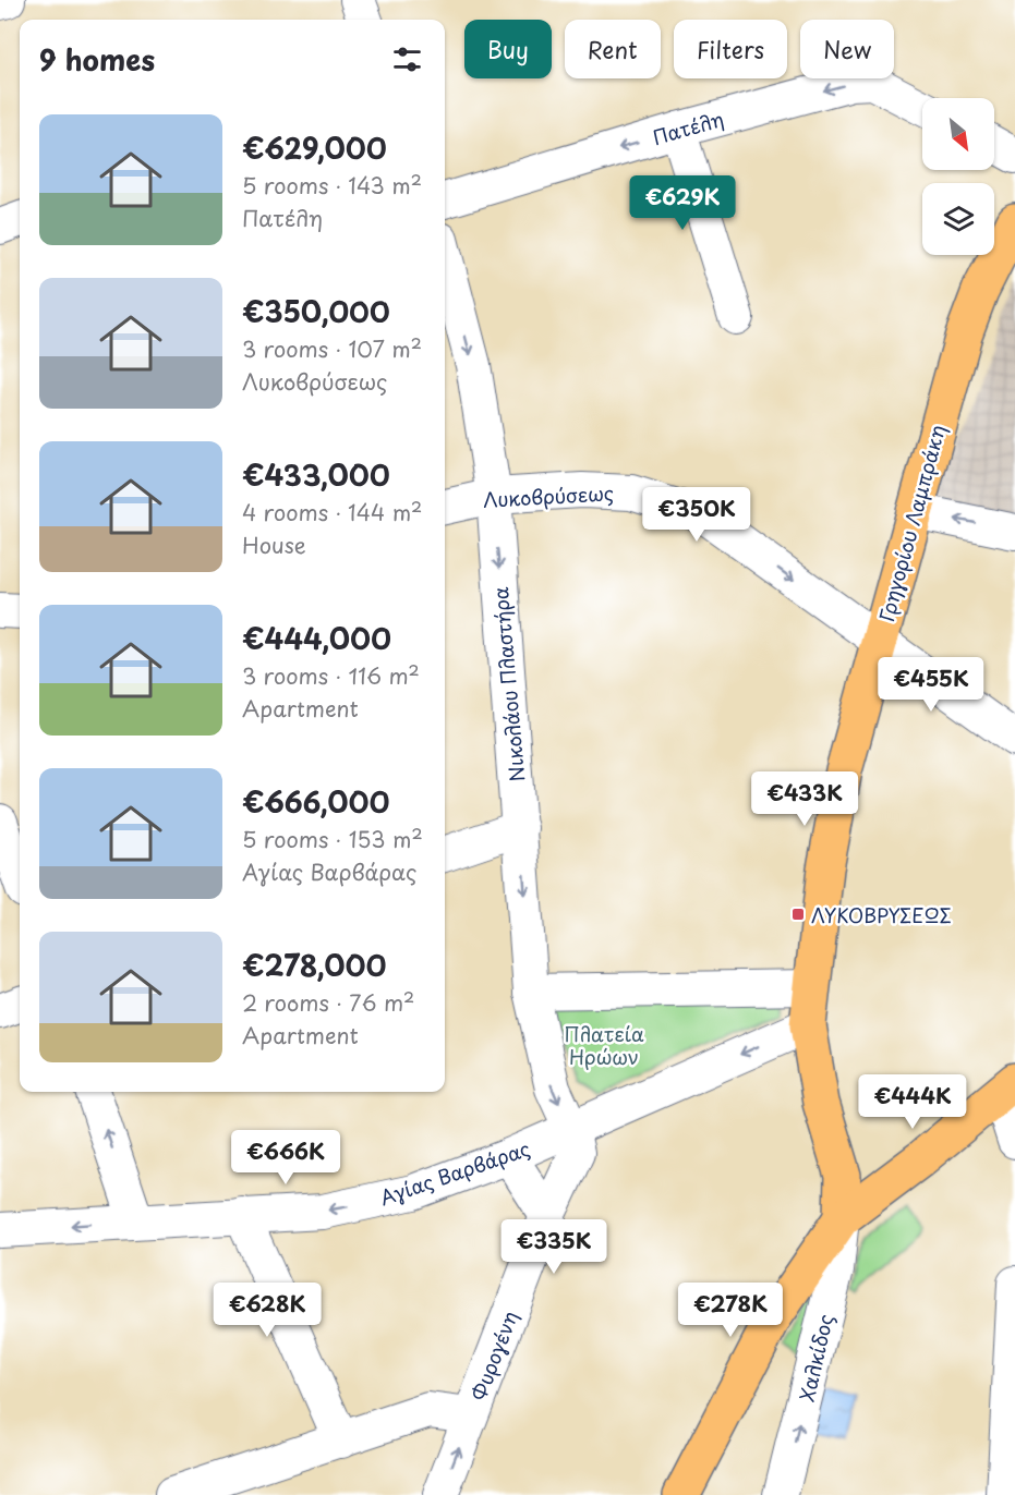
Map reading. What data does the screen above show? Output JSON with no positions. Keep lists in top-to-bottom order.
{
  "streets": {
    "main road": ["Γρηγορίου Λαμπράκη"],
    "street": [
      "Πατέλη",
      "Λυκοβρύσεως",
      "Νικολάου Πλαστήρα",
      "Αγίας Βαρβάρας",
      "Φυρογένη",
      "Χαλκίδος"
    ]
  },
  "crossings": [
    ["Λυκοβρύσεως", "Γρηγορίου Λαμπράκη"],
    ["Λυκοβρύσεως", "Νικολάου Πλαστήρα"],
    ["Γρηγορίου Λαμπράκη", "Αγίας Βαρβάρας"],
    ["Γρηγορίου Λαμπράκη", "Χαλκίδος"],
    ["Νικολάου Πλαστήρα", "Αγίας Βαρβάρας"],
    ["Νικολάου Πλαστήρα", "Φυρογένη"],
    ["Αγίας Βαρβάρας", "Φυρογένη"]
  ],
  "one_way": ["Πατέλη", "Λυκοβρύσεως", "Νικολάου Πλαστήρα"],
  "parks": ["Πλατεία Ηρώων"],
  "places": {
    "transit": ["ΛΥΚΟΒΡΥΣΕΩΣ"]
  },
  "north": "bottom right",
  "page": {
    "chip": [
      "Buy",
      "Rent",
      "Filters",
      "New"
    ],
    "heading": "9 homes",
    "list": [
      {
        "name": "€629,000",
        "note": "5 rooms · 143 m² · Πατέλη"
      },
      {
        "name": "€350,000",
        "note": "3 rooms · 107 m² · Λυκοβρύσεως"
      },
      {
        "name": "€433,000",
        "note": "4 rooms · 144 m² · House"
      },
      {
        "name": "€444,000",
        "note": "3 rooms · 116 m² · Apartment"
      },
      {
        "name": "€666,000",
        "note": "5 rooms · 153 m² · Αγίας Βαρβάρας"
      },
      {
        "name": "€278,000",
        "note": "2 rooms · 76 m² · Apartment"
      }
    ],
    "price": [
      "€629K",
      "€350K",
      "€455K",
      "€433K",
      "€444K",
      "€666K",
      "€335K",
      "€628K",
      "€278K"
    ]
  }
}
